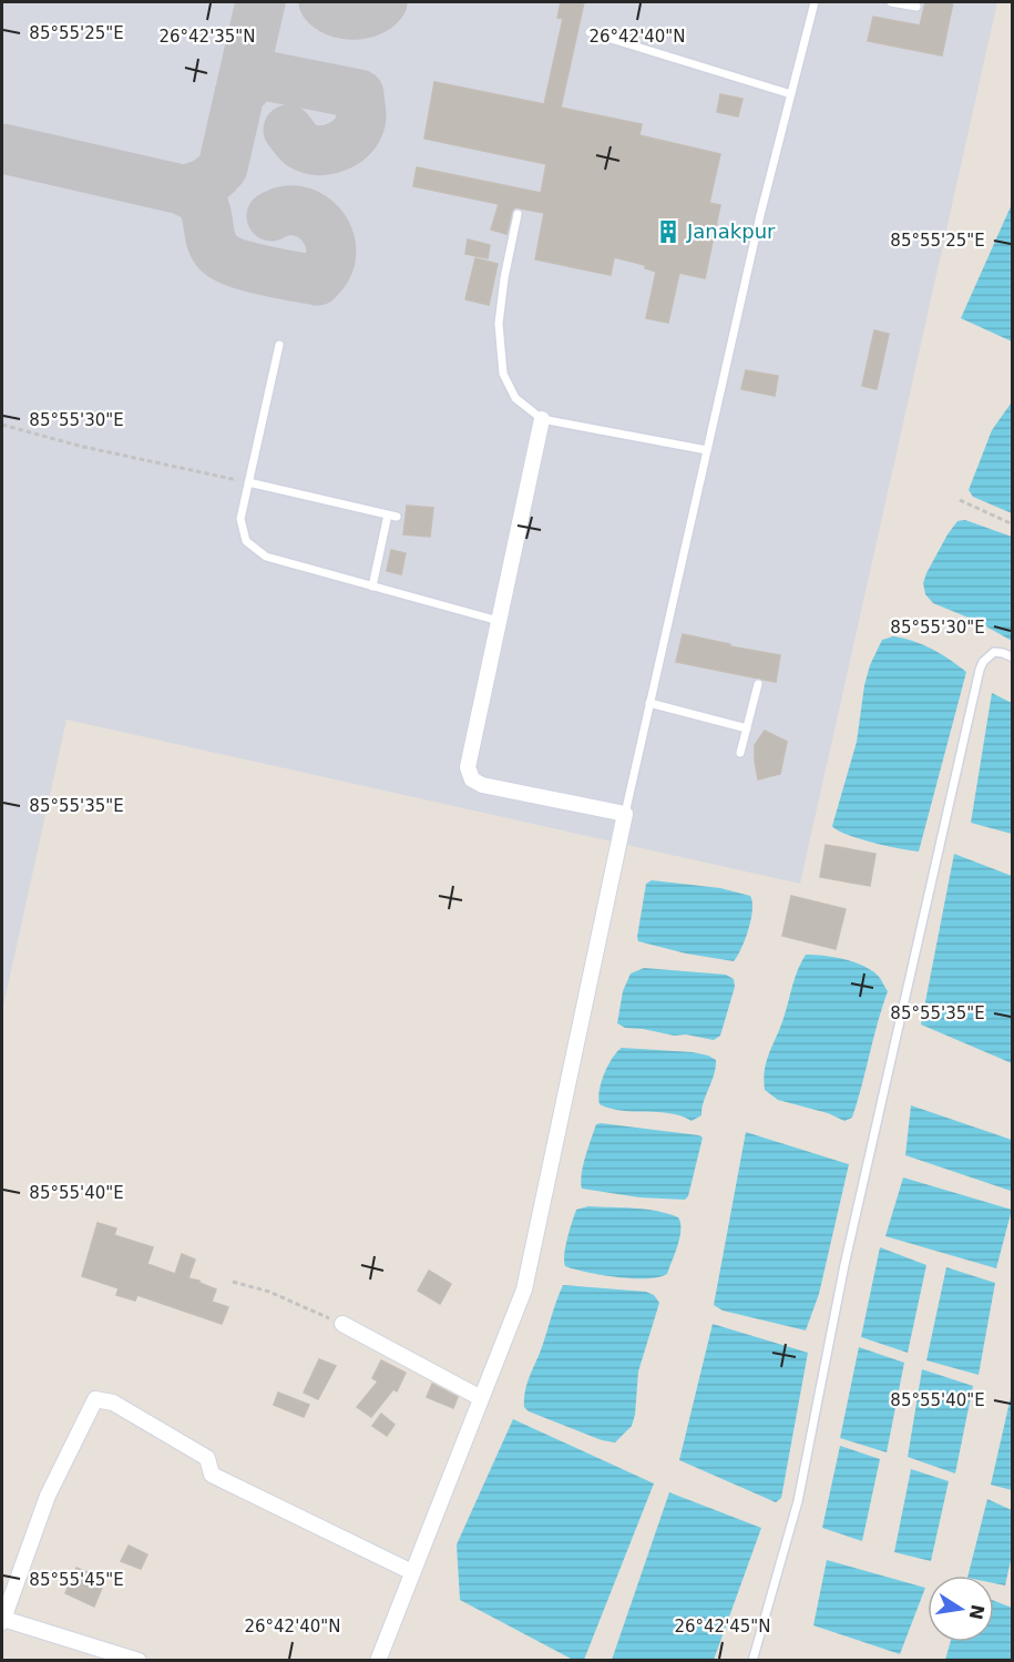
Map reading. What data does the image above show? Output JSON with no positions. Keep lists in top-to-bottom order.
{
  "places": {
    "building": ["Janakpur"]
  },
  "north": "right",
  "coordinates": [
    "85°55'25\"E",
    "26°42'35\"N",
    "26°42'40\"N",
    "85°55'30\"E",
    "85°55'35\"E",
    "85°55'40\"E",
    "85°55'45\"E",
    "26°42'45\"N"
  ]
}
